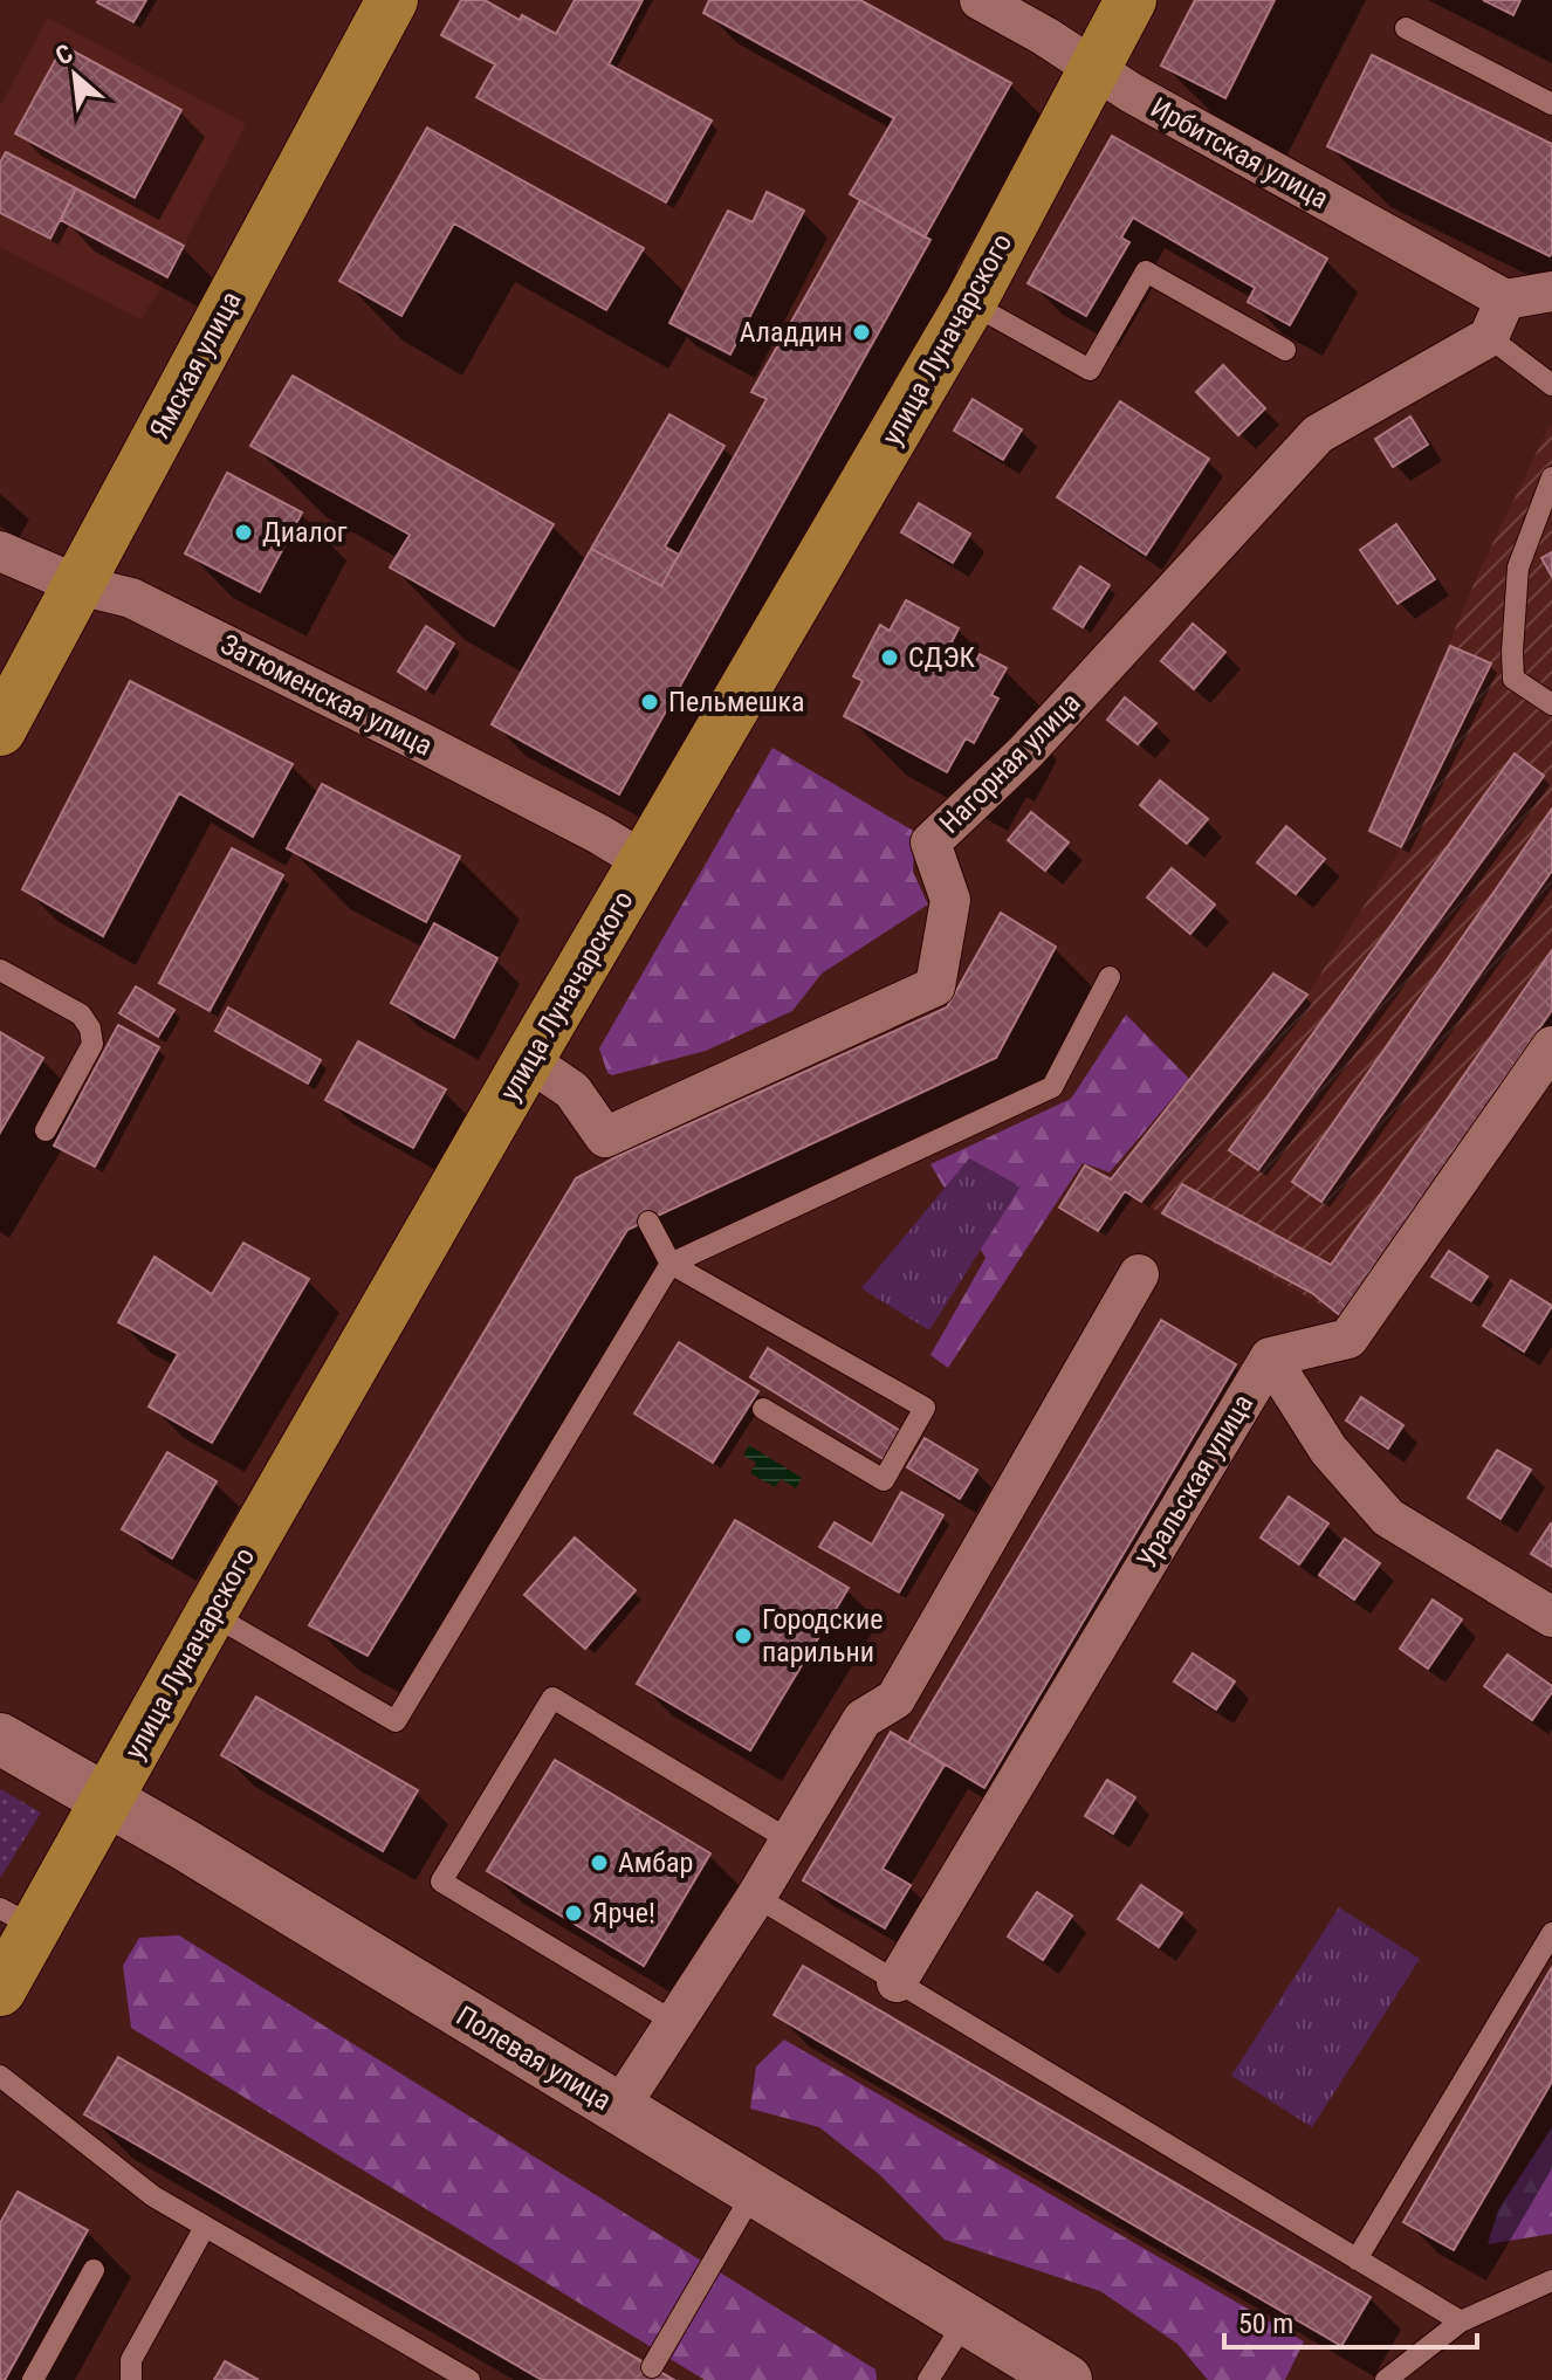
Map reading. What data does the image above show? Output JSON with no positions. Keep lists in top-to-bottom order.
{
  "streets": {
    "main road": ["улица Луначарского", "Ямская улица"],
    "street": [
      "Ирбитская улица",
      "Затюменская улица",
      "Нагорная улица",
      "Уральская улица",
      "Полевая улица"
    ]
  },
  "crossings": [
    ["Ирбитская улица", "улица Луначарского"],
    ["улица Луначарского", "Затюменская улица"],
    ["улица Луначарского", "Нагорная улица"],
    ["улица Луначарского", "Полевая улица"],
    ["Ямская улица", "Затюменская улица"]
  ],
  "places": [
    "Аладдин",
    "Диалог",
    "СДЭК",
    "Пельмешка",
    "Городские парильни",
    "Амбар",
    "Ярче!"
  ],
  "scale_bar": "50 m",
  "north": "top left"
}
